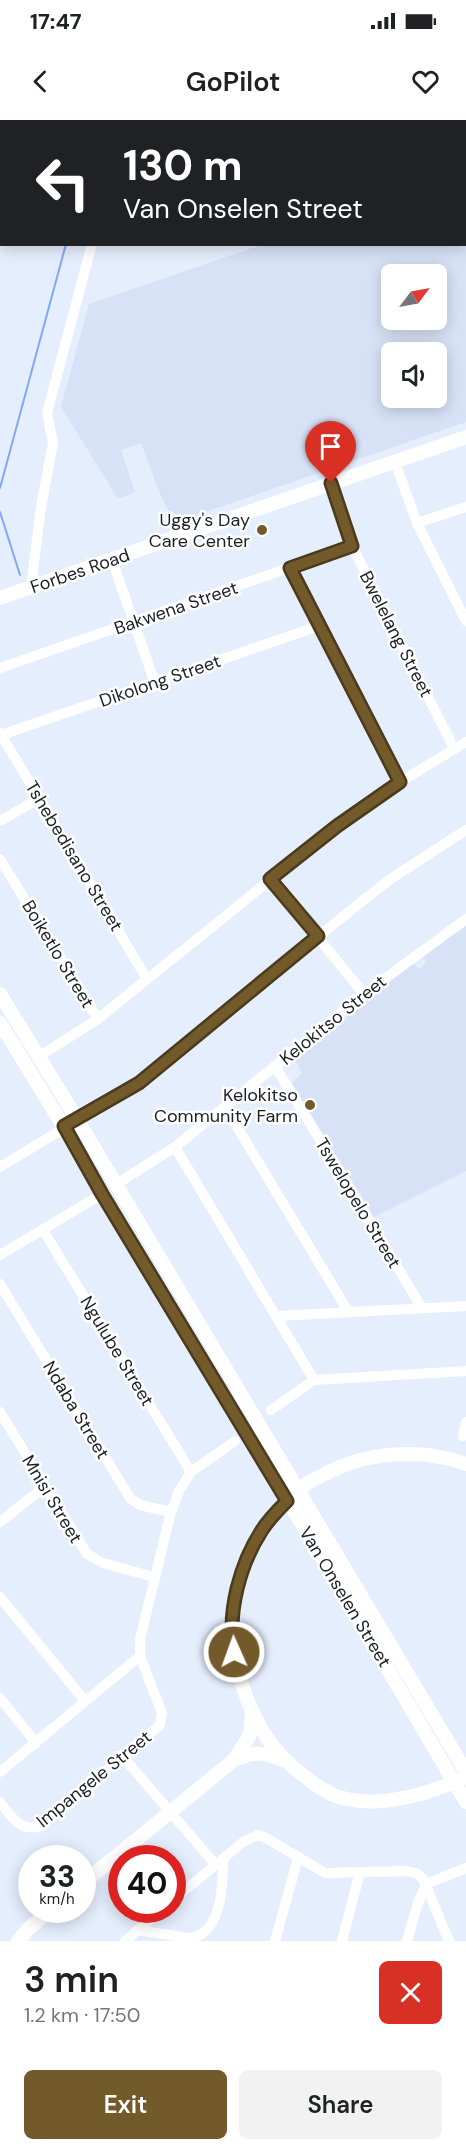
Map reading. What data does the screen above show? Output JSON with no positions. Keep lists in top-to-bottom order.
{
  "streets": {
    "main road": ["Forbes Road", "Van Onselen Street"],
    "street": [
      "Bakwena Street",
      "Bwelelang Street",
      "Dikolong Street",
      "Tshebedisano Street",
      "Boiketlo Street",
      "Kelokitso Street",
      "Tswelopelo Street",
      "Ngulube Street",
      "Ndaba Street",
      "Mnisi Street",
      "Impangele Street"
    ]
  },
  "crossings": [
    ["Forbes Road", "Bwelelang Street"],
    ["Bakwena Street", "Bwelelang Street"],
    ["Dikolong Street", "Tshebedisano Street"],
    ["Kelokitso Street", "Tswelopelo Street"],
    ["Kelokitso Street", "Van Onselen Street"]
  ],
  "places": ["Uggy's Day Care Center", "Kelokitso Community Farm"],
  "north": "top right",
  "page": {
    "status": "17:47",
    "header": "GoPilot",
    "turn": ["130 m", "Van Onselen Street"],
    "speed": "33 km/h",
    "limit": "40",
    "heading": ["3 min", "1.2 km · 17:50"],
    "buttons": ["Exit", "Share"]
  }
}
